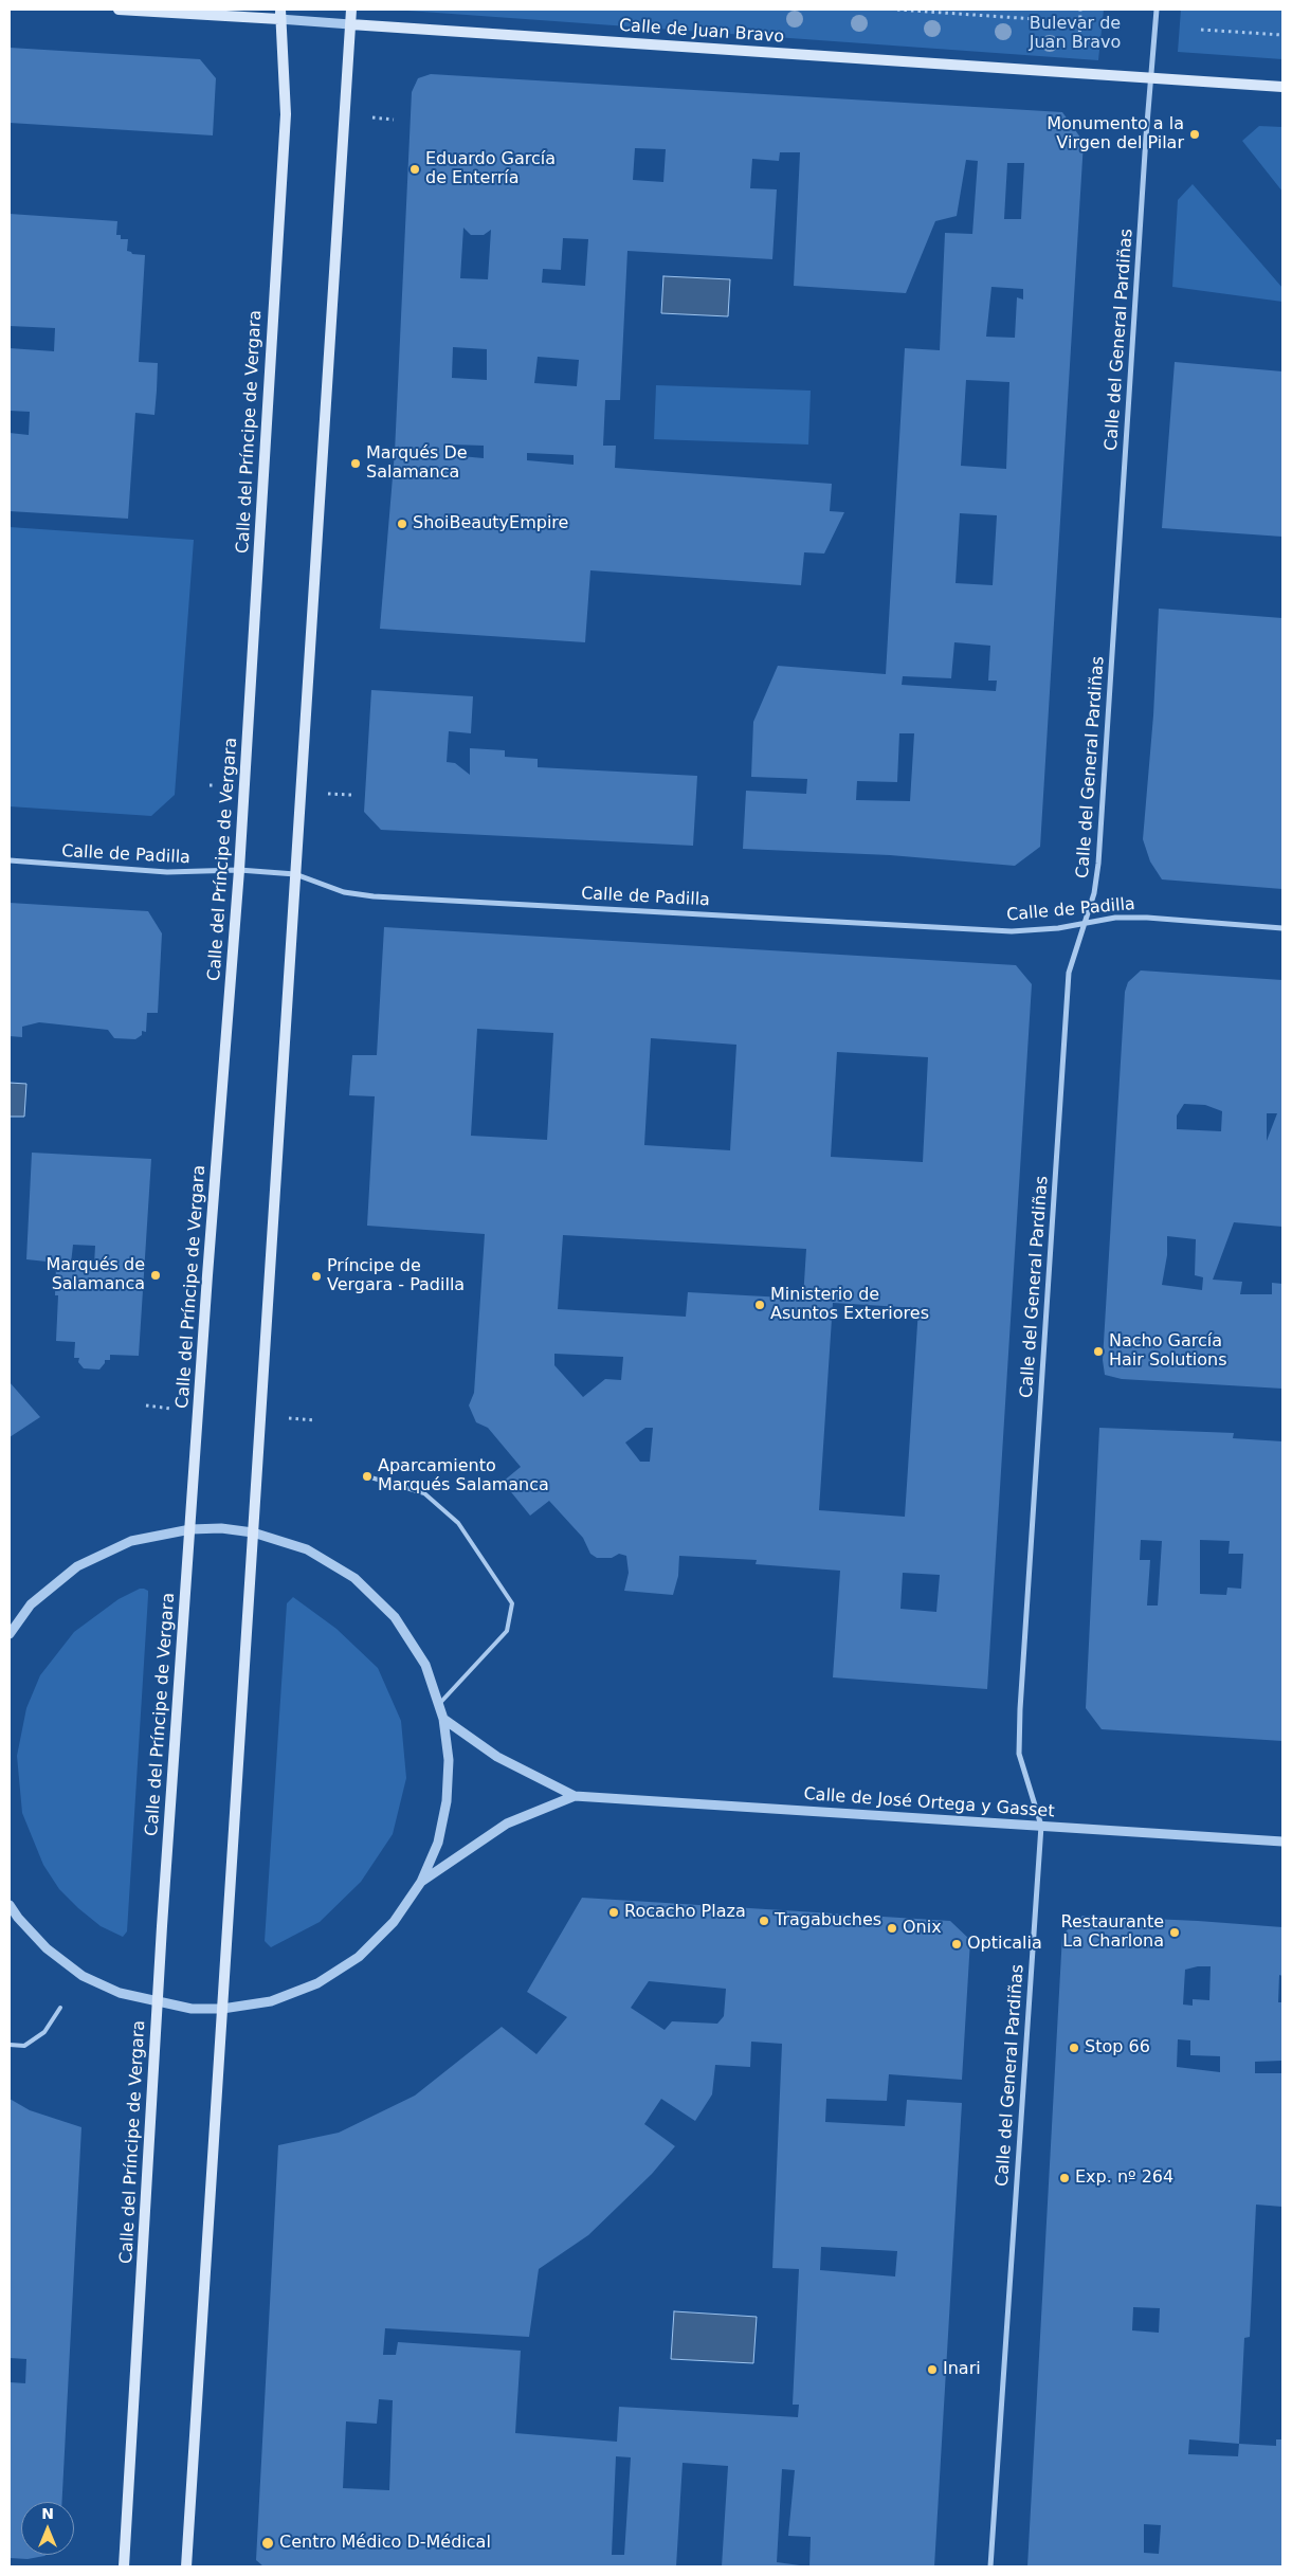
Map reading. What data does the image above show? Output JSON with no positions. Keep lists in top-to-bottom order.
{
  "streets": {
    "main road": ["Calle de Juan Bravo", "Calle del Príncipe de Vergara"],
    "street": ["Calle del General Pardiñas", "Calle de Padilla", "Calle de José Ortega y Gasset"]
  },
  "crossings": [
    ["Calle de Juan Bravo", "Calle del General Pardiñas"],
    ["Calle de Juan Bravo", "Calle del Príncipe de Vergara"],
    ["Calle del General Pardiñas", "Calle de Padilla"],
    ["Calle del General Pardiñas", "Calle de José Ortega y Gasset"],
    ["Calle del Príncipe de Vergara", "Calle de Padilla"]
  ],
  "parks": ["Bulevar de Juan Bravo"],
  "places": [
    "Monumento a la Virgen del Pilar",
    "Eduardo García de Enterría",
    "Marqués De Salamanca",
    "ShoiBeautyEmpire",
    "Marqués de Salamanca",
    "Príncipe de Vergara - Padilla",
    "Ministerio de Asuntos Exteriores",
    "Nacho García Hair Solutions",
    "Aparcamiento Marqués Salamanca",
    "Rocacho Plaza",
    "Tragabuches",
    "Onix",
    "Restaurante La Charlona",
    "Opticalia",
    "Stop 66",
    "Exp. nº 264",
    "Inari",
    "Centro Médico D-Médical"
  ],
  "north": "top"
}
